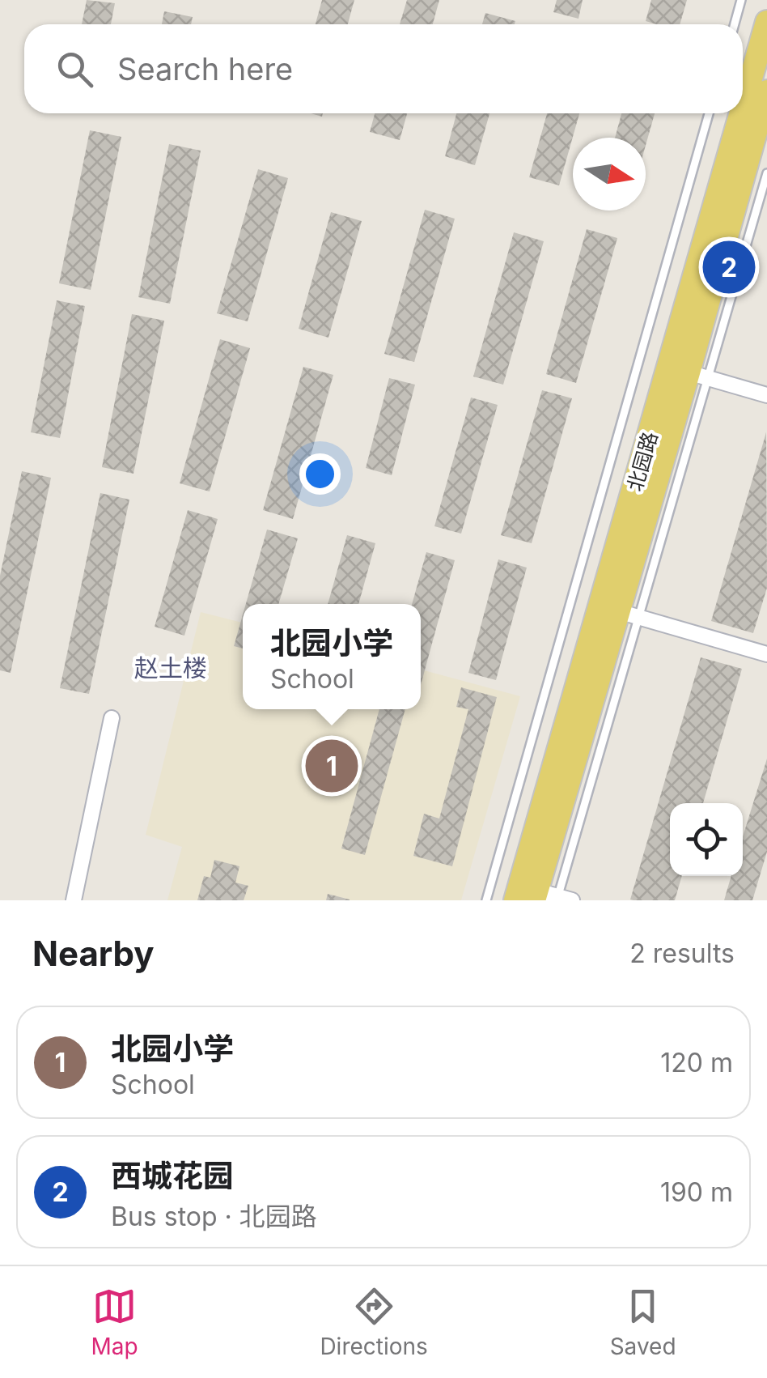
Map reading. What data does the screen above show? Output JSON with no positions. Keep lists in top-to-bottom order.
{
  "streets": {
    "main road": ["北园路"]
  },
  "districts": ["赵土楼"],
  "north": "right",
  "page": {
    "search": "Search here",
    "pins": ["2", "1"],
    "popup": ["北园小学", "School"],
    "heading": ["Nearby", "2 results"],
    "list": [
      {
        "mark": "1",
        "name": "北园小学",
        "note": "School",
        "value": "120 m"
      },
      {
        "mark": "2",
        "name": "西城花园",
        "note": "Bus stop · 北园路",
        "value": "190 m"
      }
    ],
    "nav": ["Map", "Directions", "Saved"]
  }
}
